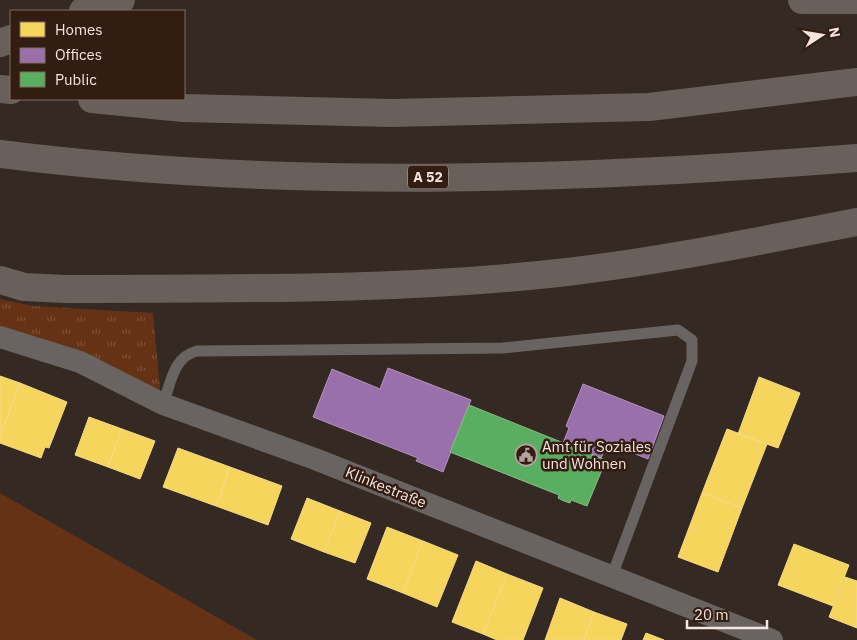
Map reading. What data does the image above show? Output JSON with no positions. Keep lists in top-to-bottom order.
{
  "streets": {
    "highway": ["A 52"],
    "street": ["Klinkestraße"]
  },
  "places": {
    "public building": ["Amt für Soziales und Wohnen"]
  },
  "legend": ["Homes", "Offices", "Public"],
  "scale_bar": "20 m",
  "north": "right"
}
